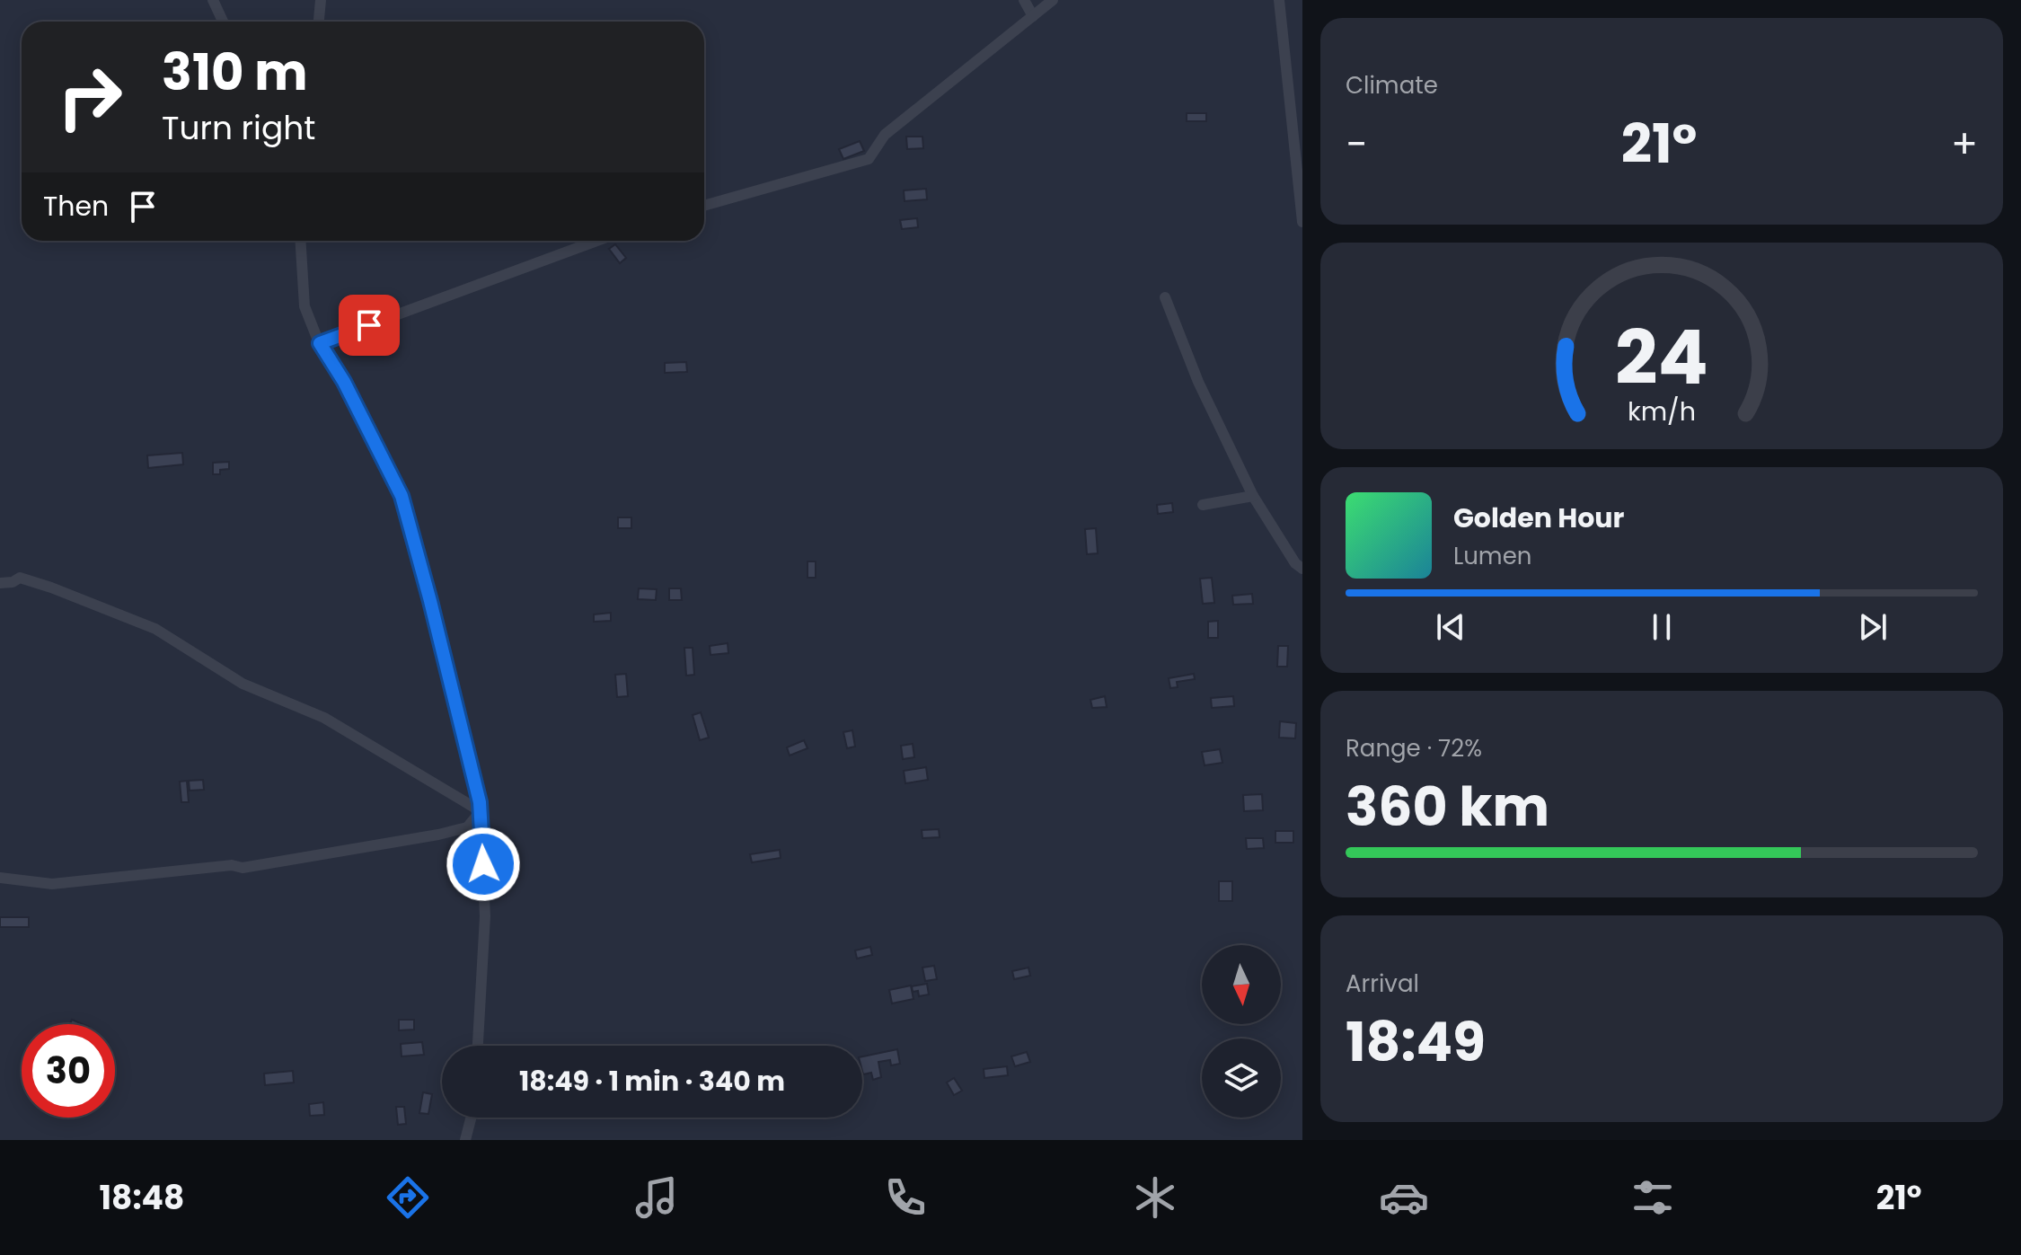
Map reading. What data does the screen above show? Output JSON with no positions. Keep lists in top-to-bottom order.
{
  "north": "bottom",
  "page": {
    "tile": [
      "Climate",
      ["Range · 72%", "360 km"],
      ["Arrival", "18:49"]
    ],
    "turn": ["310 m", "Turn right"],
    "heat": ["−", "21°", "+"],
    "then": "Then",
    "song": ["Golden Hour", "Lumen"],
    "limit": "30",
    "trip": "18:49 · 1 min · 340 m",
    "tabs": ["18:48", "21°"],
    "gauge": ["24", "km/h"]
  }
}
